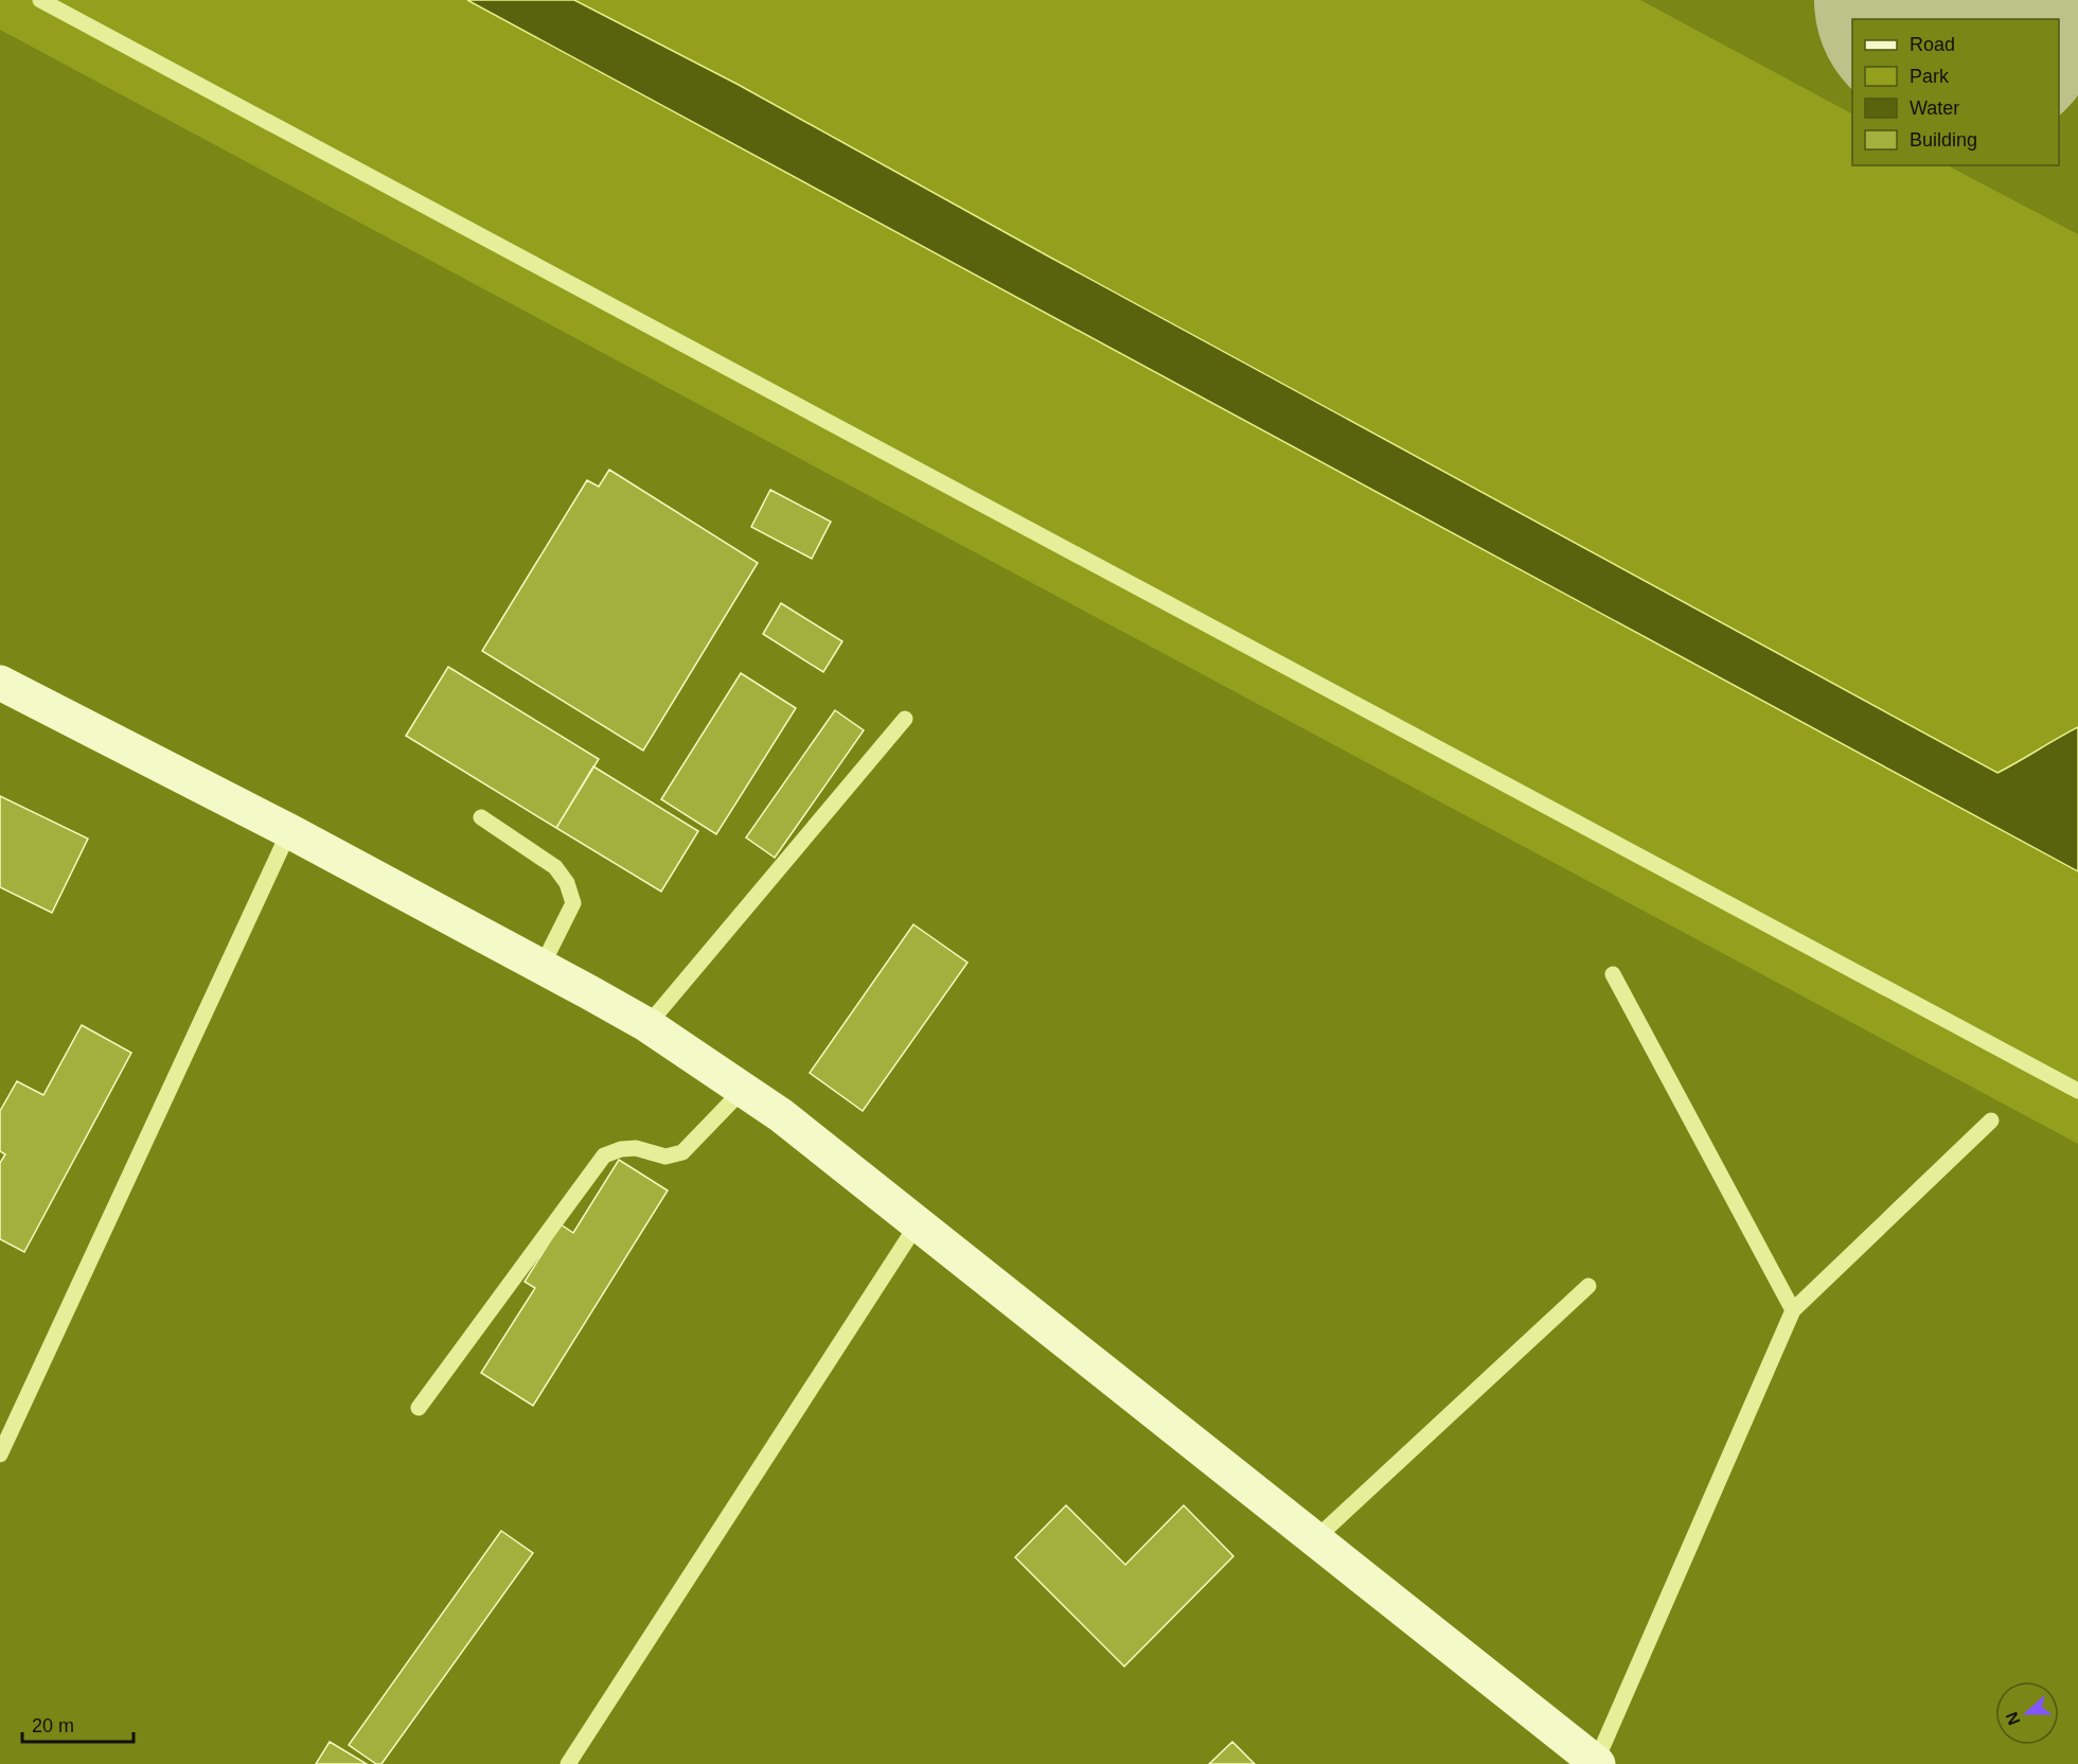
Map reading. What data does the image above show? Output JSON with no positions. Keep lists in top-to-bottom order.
{
  "legend": [
    "Road",
    "Park",
    "Water",
    "Building"
  ],
  "scale_bar": "20 m",
  "north": "left"
}
